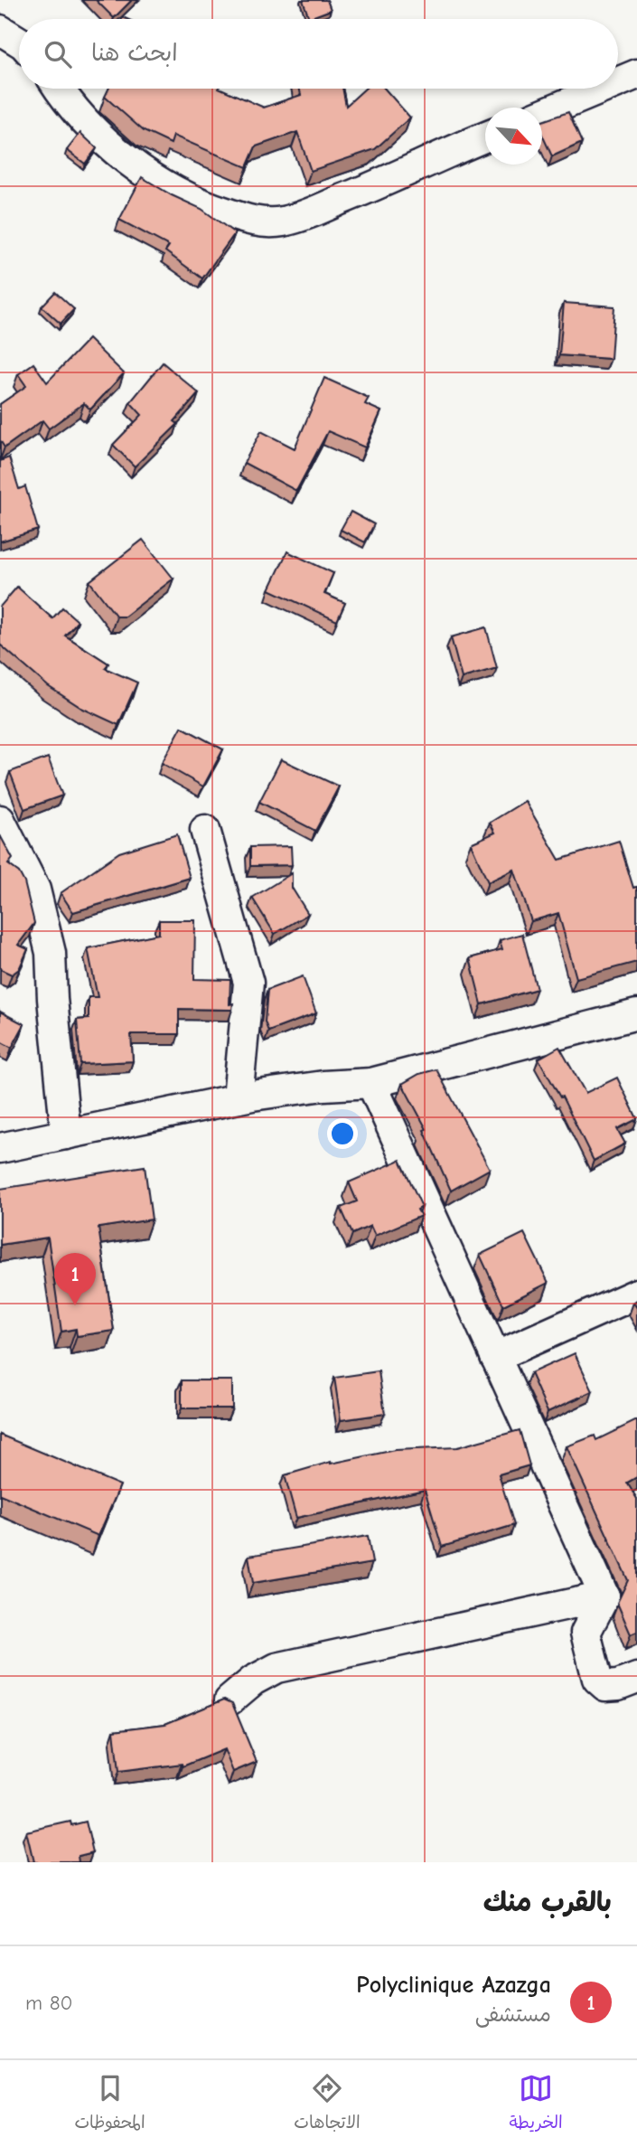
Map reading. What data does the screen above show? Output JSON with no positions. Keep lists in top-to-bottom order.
{
  "north": "bottom right",
  "page": {
    "search": "ابحث هنا",
    "pins": "1",
    "heading": "بالقرب منك",
    "list": [
      {
        "mark": "1",
        "name": "Polyclinique Azazga",
        "note": "مستشفى",
        "value": "80 m"
      }
    ],
    "nav": ["الخريطة", "الاتجاهات", "المحفوظات"]
  }
}
